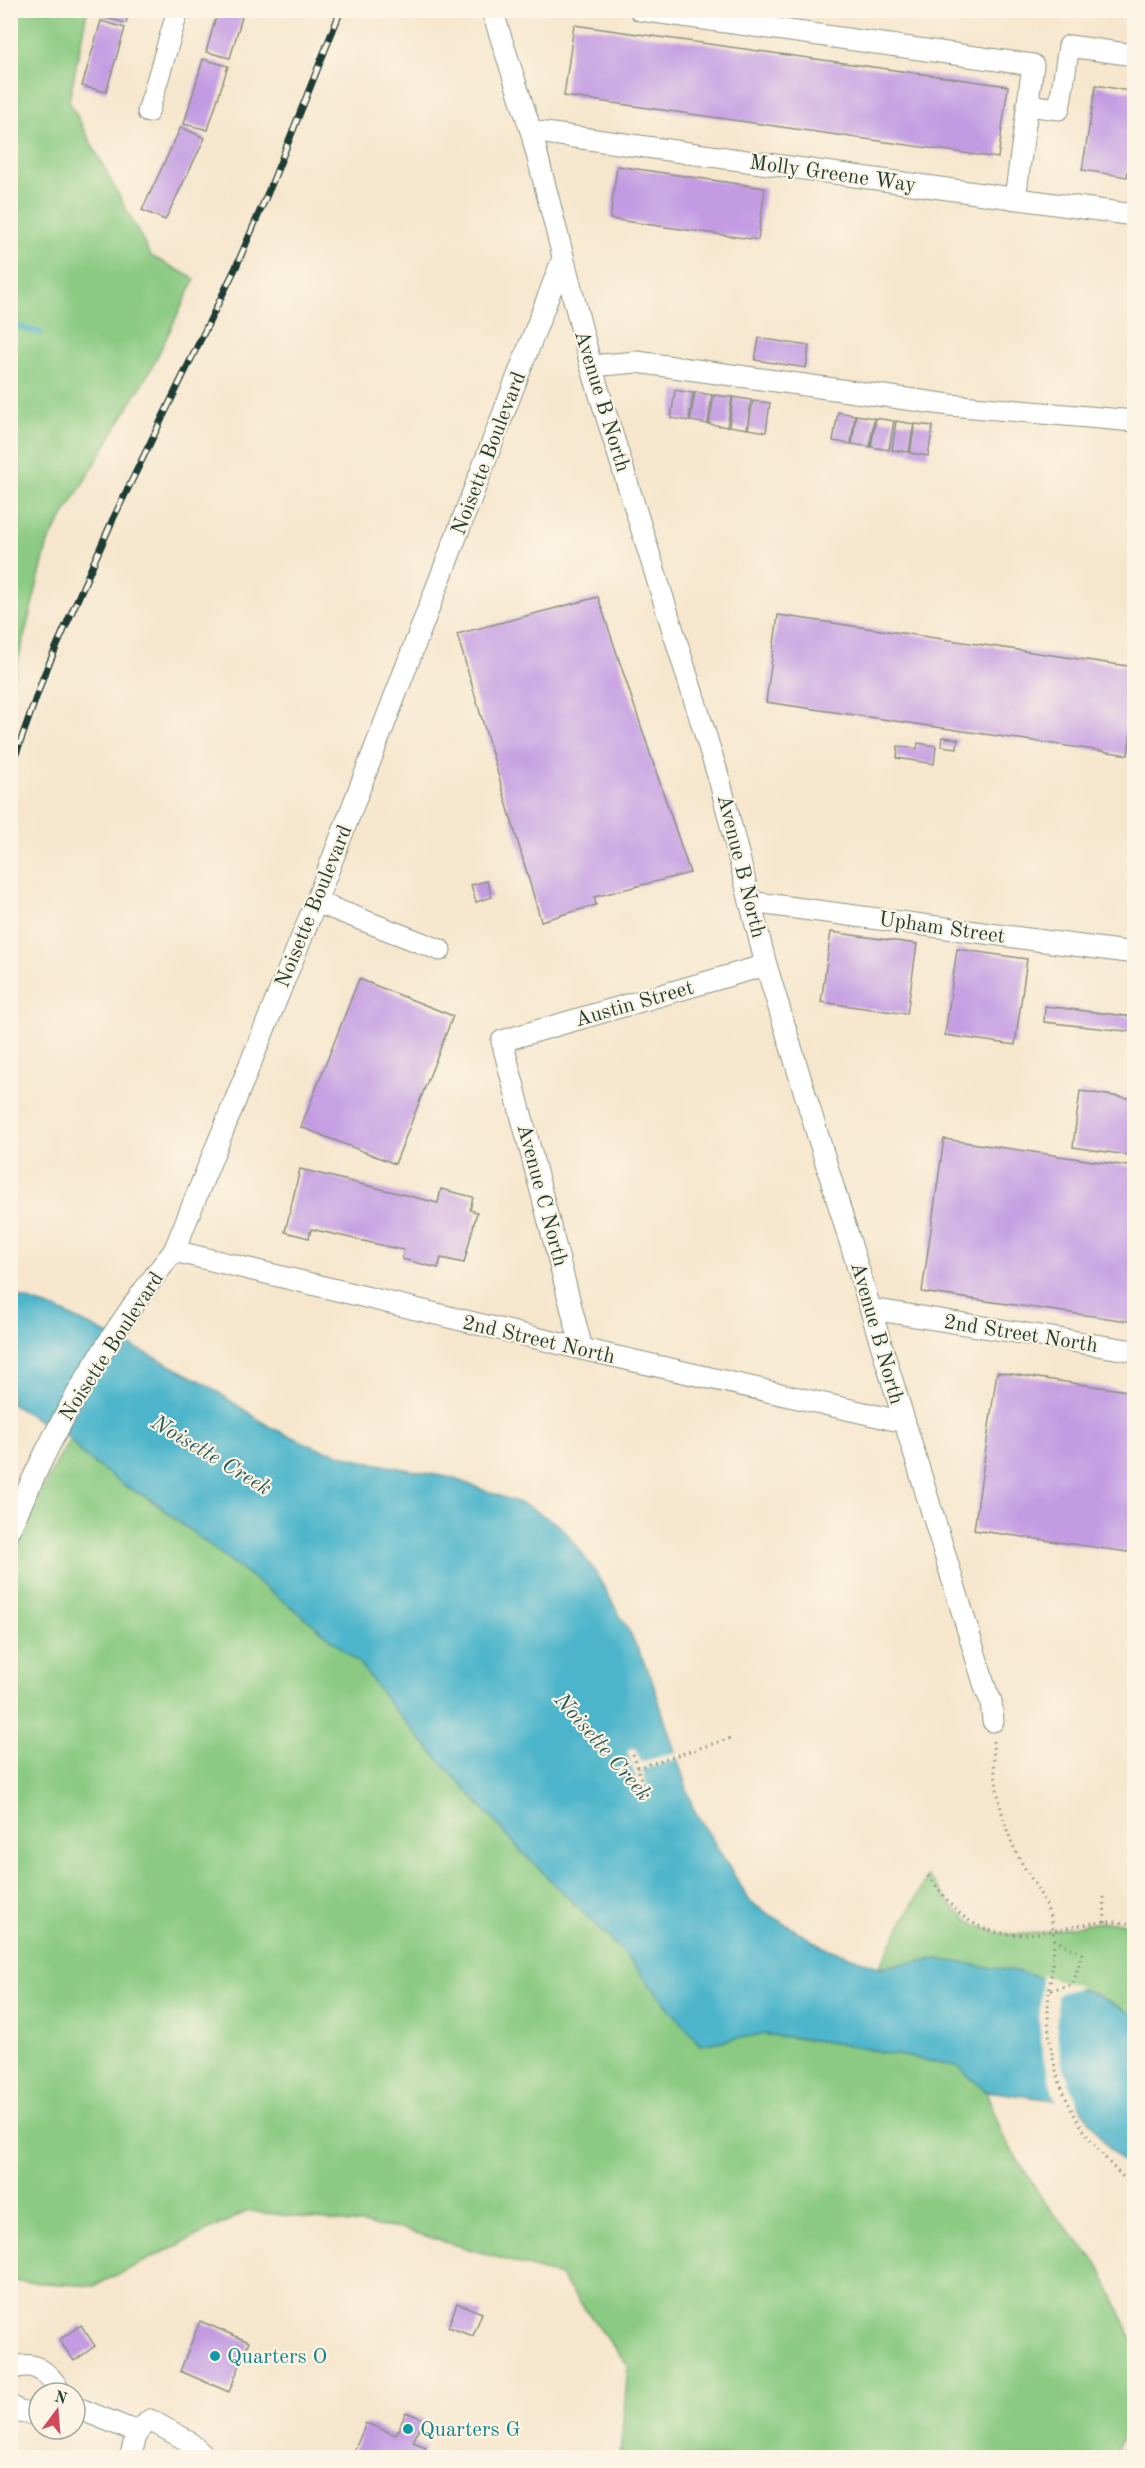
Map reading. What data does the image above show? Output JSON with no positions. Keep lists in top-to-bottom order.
{
  "streets": {
    "street": [
      "Molly Greene Way",
      "Avenue B North",
      "Noisette Boulevard",
      "Upham Street",
      "Austin Street",
      "Avenue C North",
      "2nd Street North"
    ]
  },
  "crossings": [
    ["Molly Greene Way", "Avenue B North"],
    ["Avenue B North", "Noisette Boulevard"],
    ["Avenue B North", "Upham Street"],
    ["Avenue B North", "Austin Street"],
    ["Avenue B North", "2nd Street North"],
    ["Noisette Boulevard", "2nd Street North"],
    ["Austin Street", "Avenue C North"],
    ["Avenue C North", "2nd Street North"]
  ],
  "water": ["Noisette Creek"],
  "places": ["Quarters O", "Quarters G"],
  "north": "top"
}
